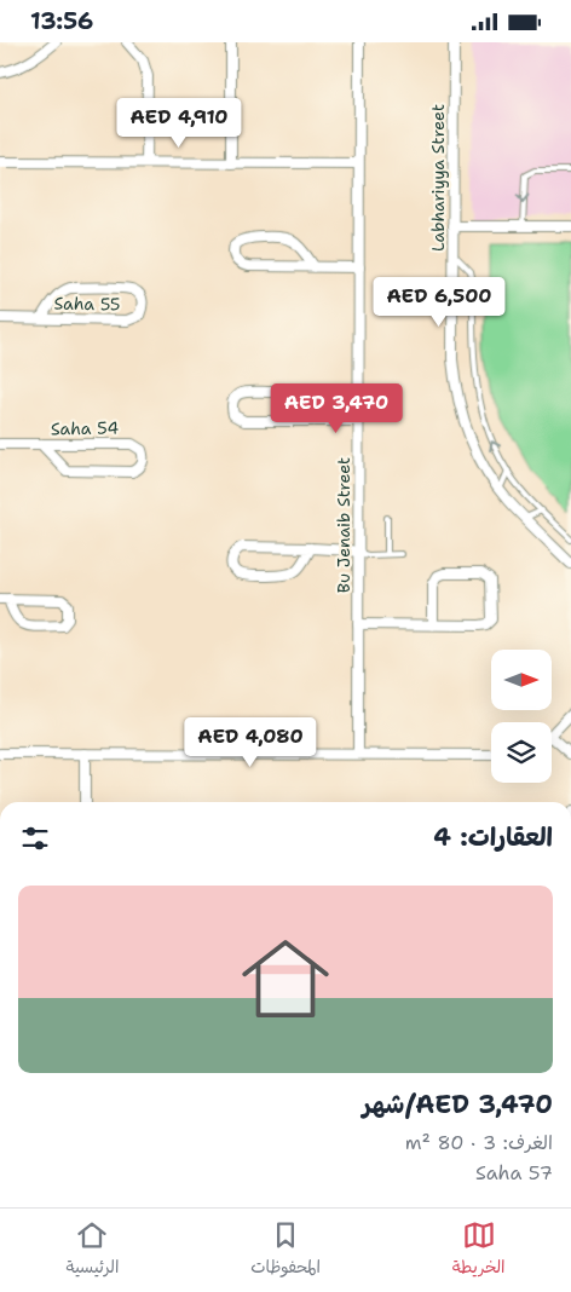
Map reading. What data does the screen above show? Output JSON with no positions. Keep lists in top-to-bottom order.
{
  "streets": {
    "street": [
      "Labhariyya Street",
      "Saha 55",
      "Saha 54",
      "Bu Jenaib Street"
    ]
  },
  "north": "right",
  "page": {
    "status": "13:56",
    "price": [
      "AED 4,910",
      "AED 6,500",
      "AED 3,470",
      "AED 4,080"
    ],
    "heading": "العقارات: 4",
    "list": [
      {
        "name": "AED 3,470/شهر",
        "note": "الغرف: 3 · 80 m² · Saha 57"
      }
    ],
    "tabs": ["الخريطة", "المحفوظات", "الرئيسية"]
  }
}
